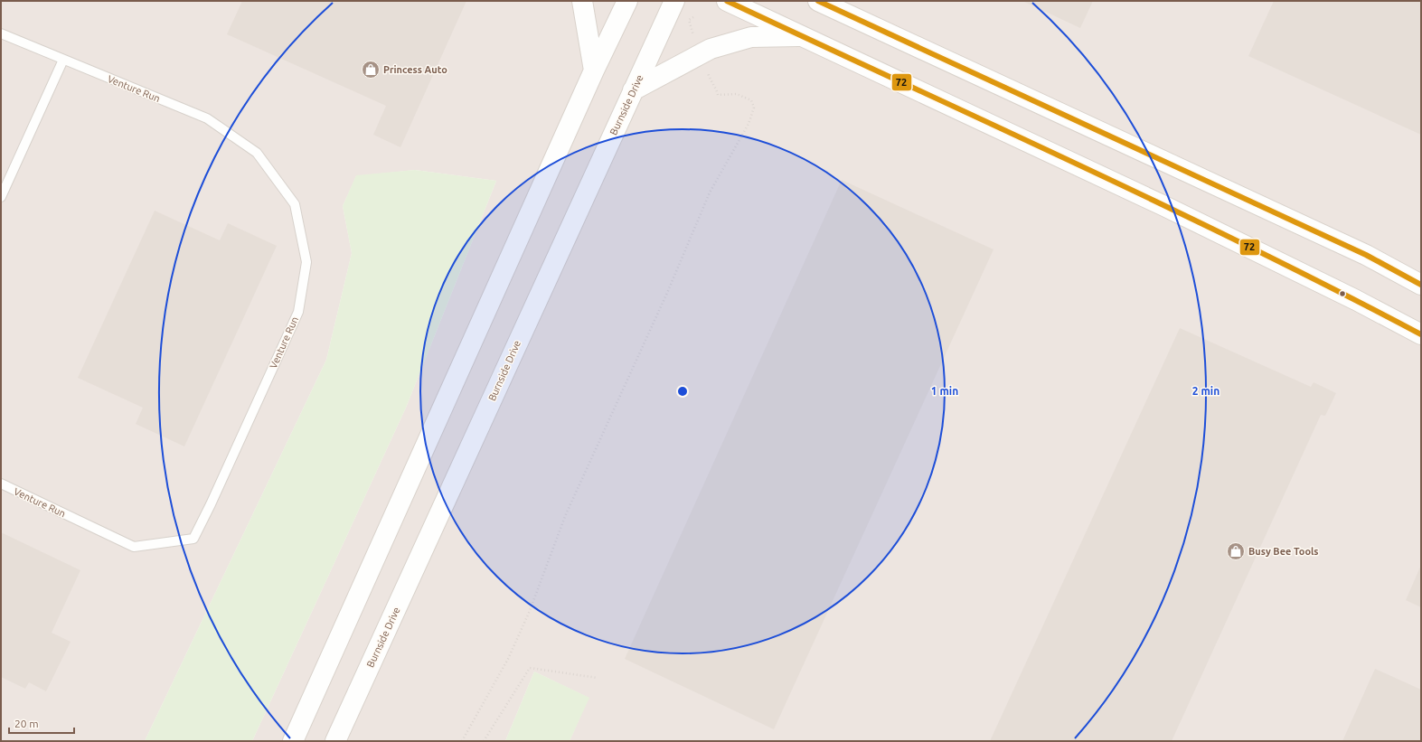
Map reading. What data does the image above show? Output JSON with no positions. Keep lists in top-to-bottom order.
{
  "streets": {
    "main road": ["Burnside Drive"],
    "lane": ["Venture Run"]
  },
  "places": {
    "shop": ["Princess Auto", "Busy Bee Tools"]
  },
  "lines": ["transit line 72"],
  "scale_bar": "20 m",
  "rings": ["1 min", "2 min"]
}
